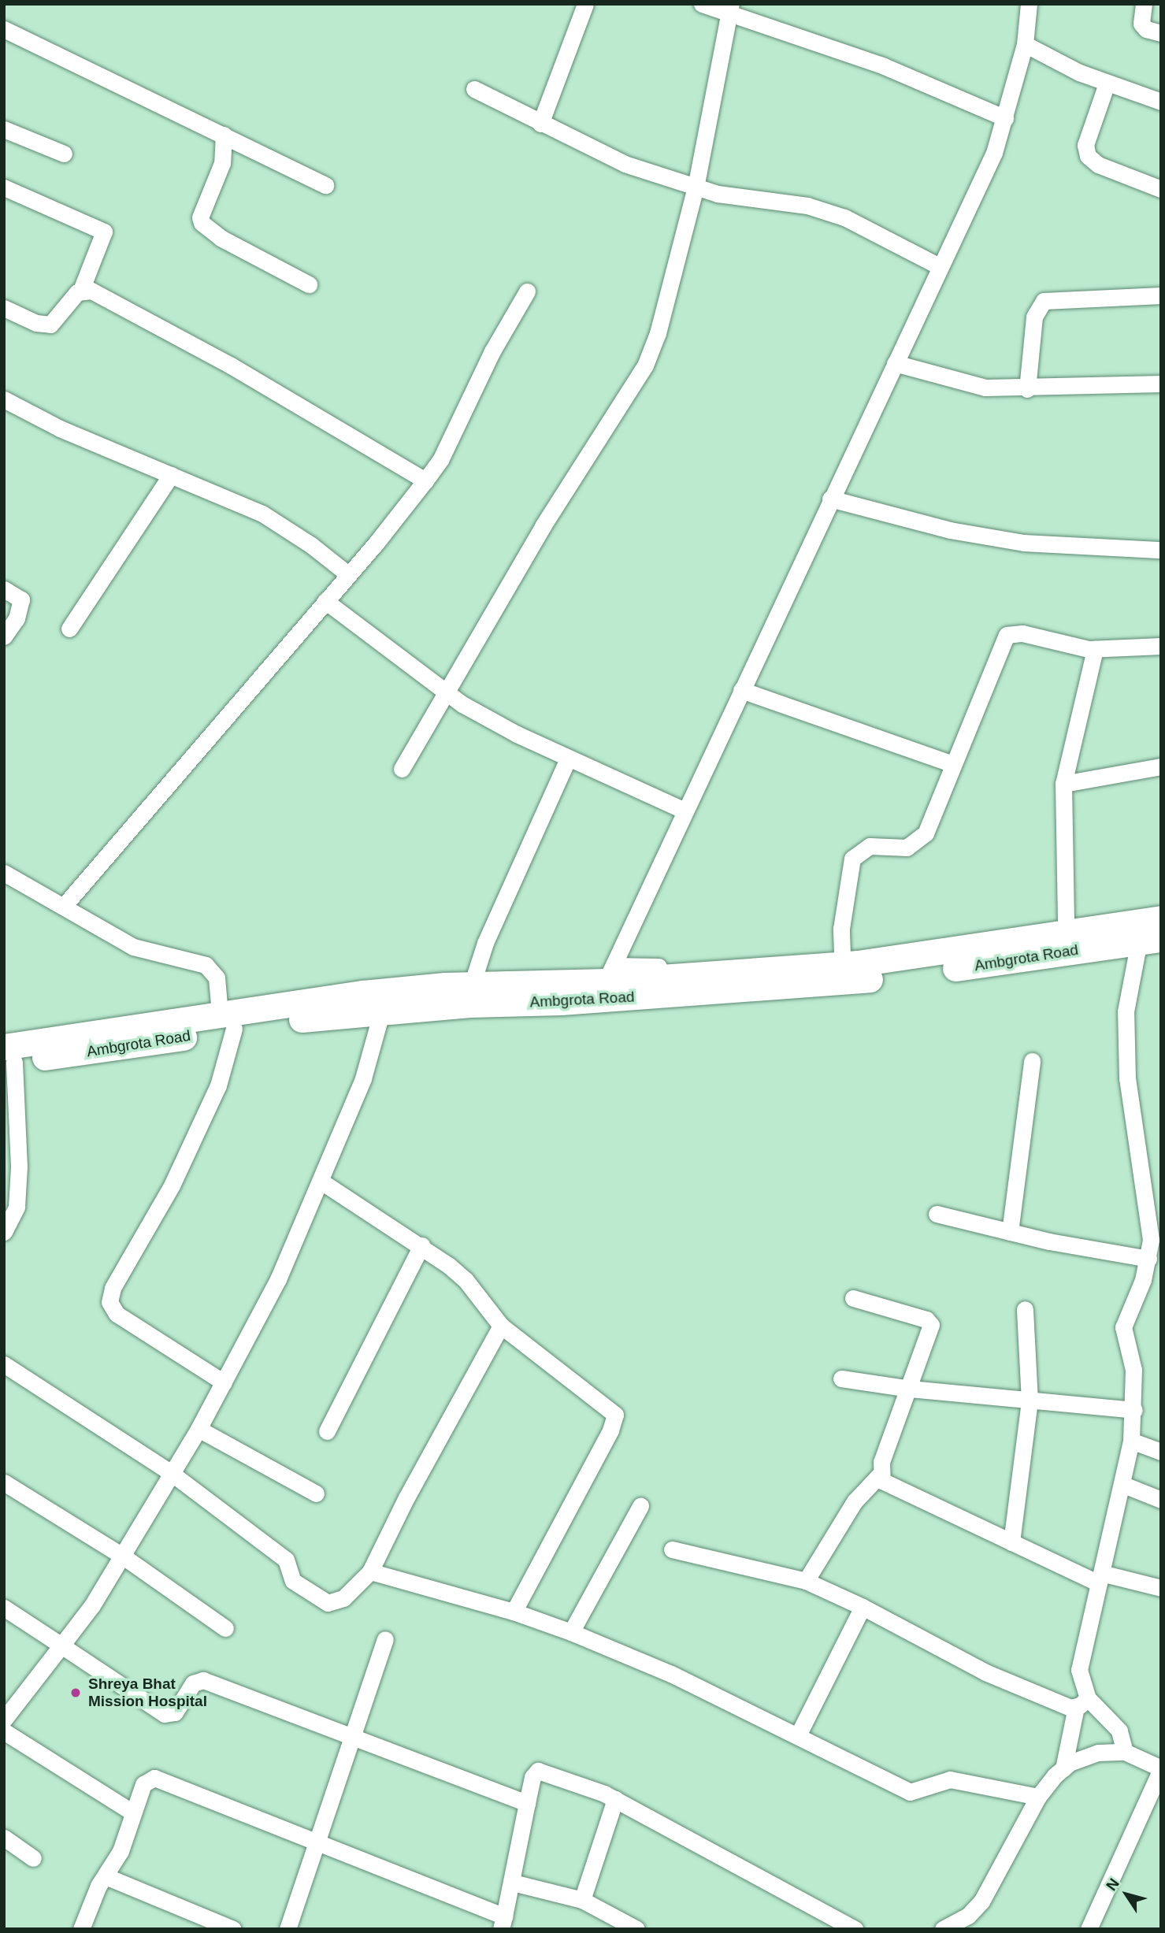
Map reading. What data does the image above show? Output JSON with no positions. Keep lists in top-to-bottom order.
{
  "streets": {
    "main road": ["Ambgrota Road"]
  },
  "places": ["Shreya Bhat Mission Hospital"],
  "north": "top left"
}
